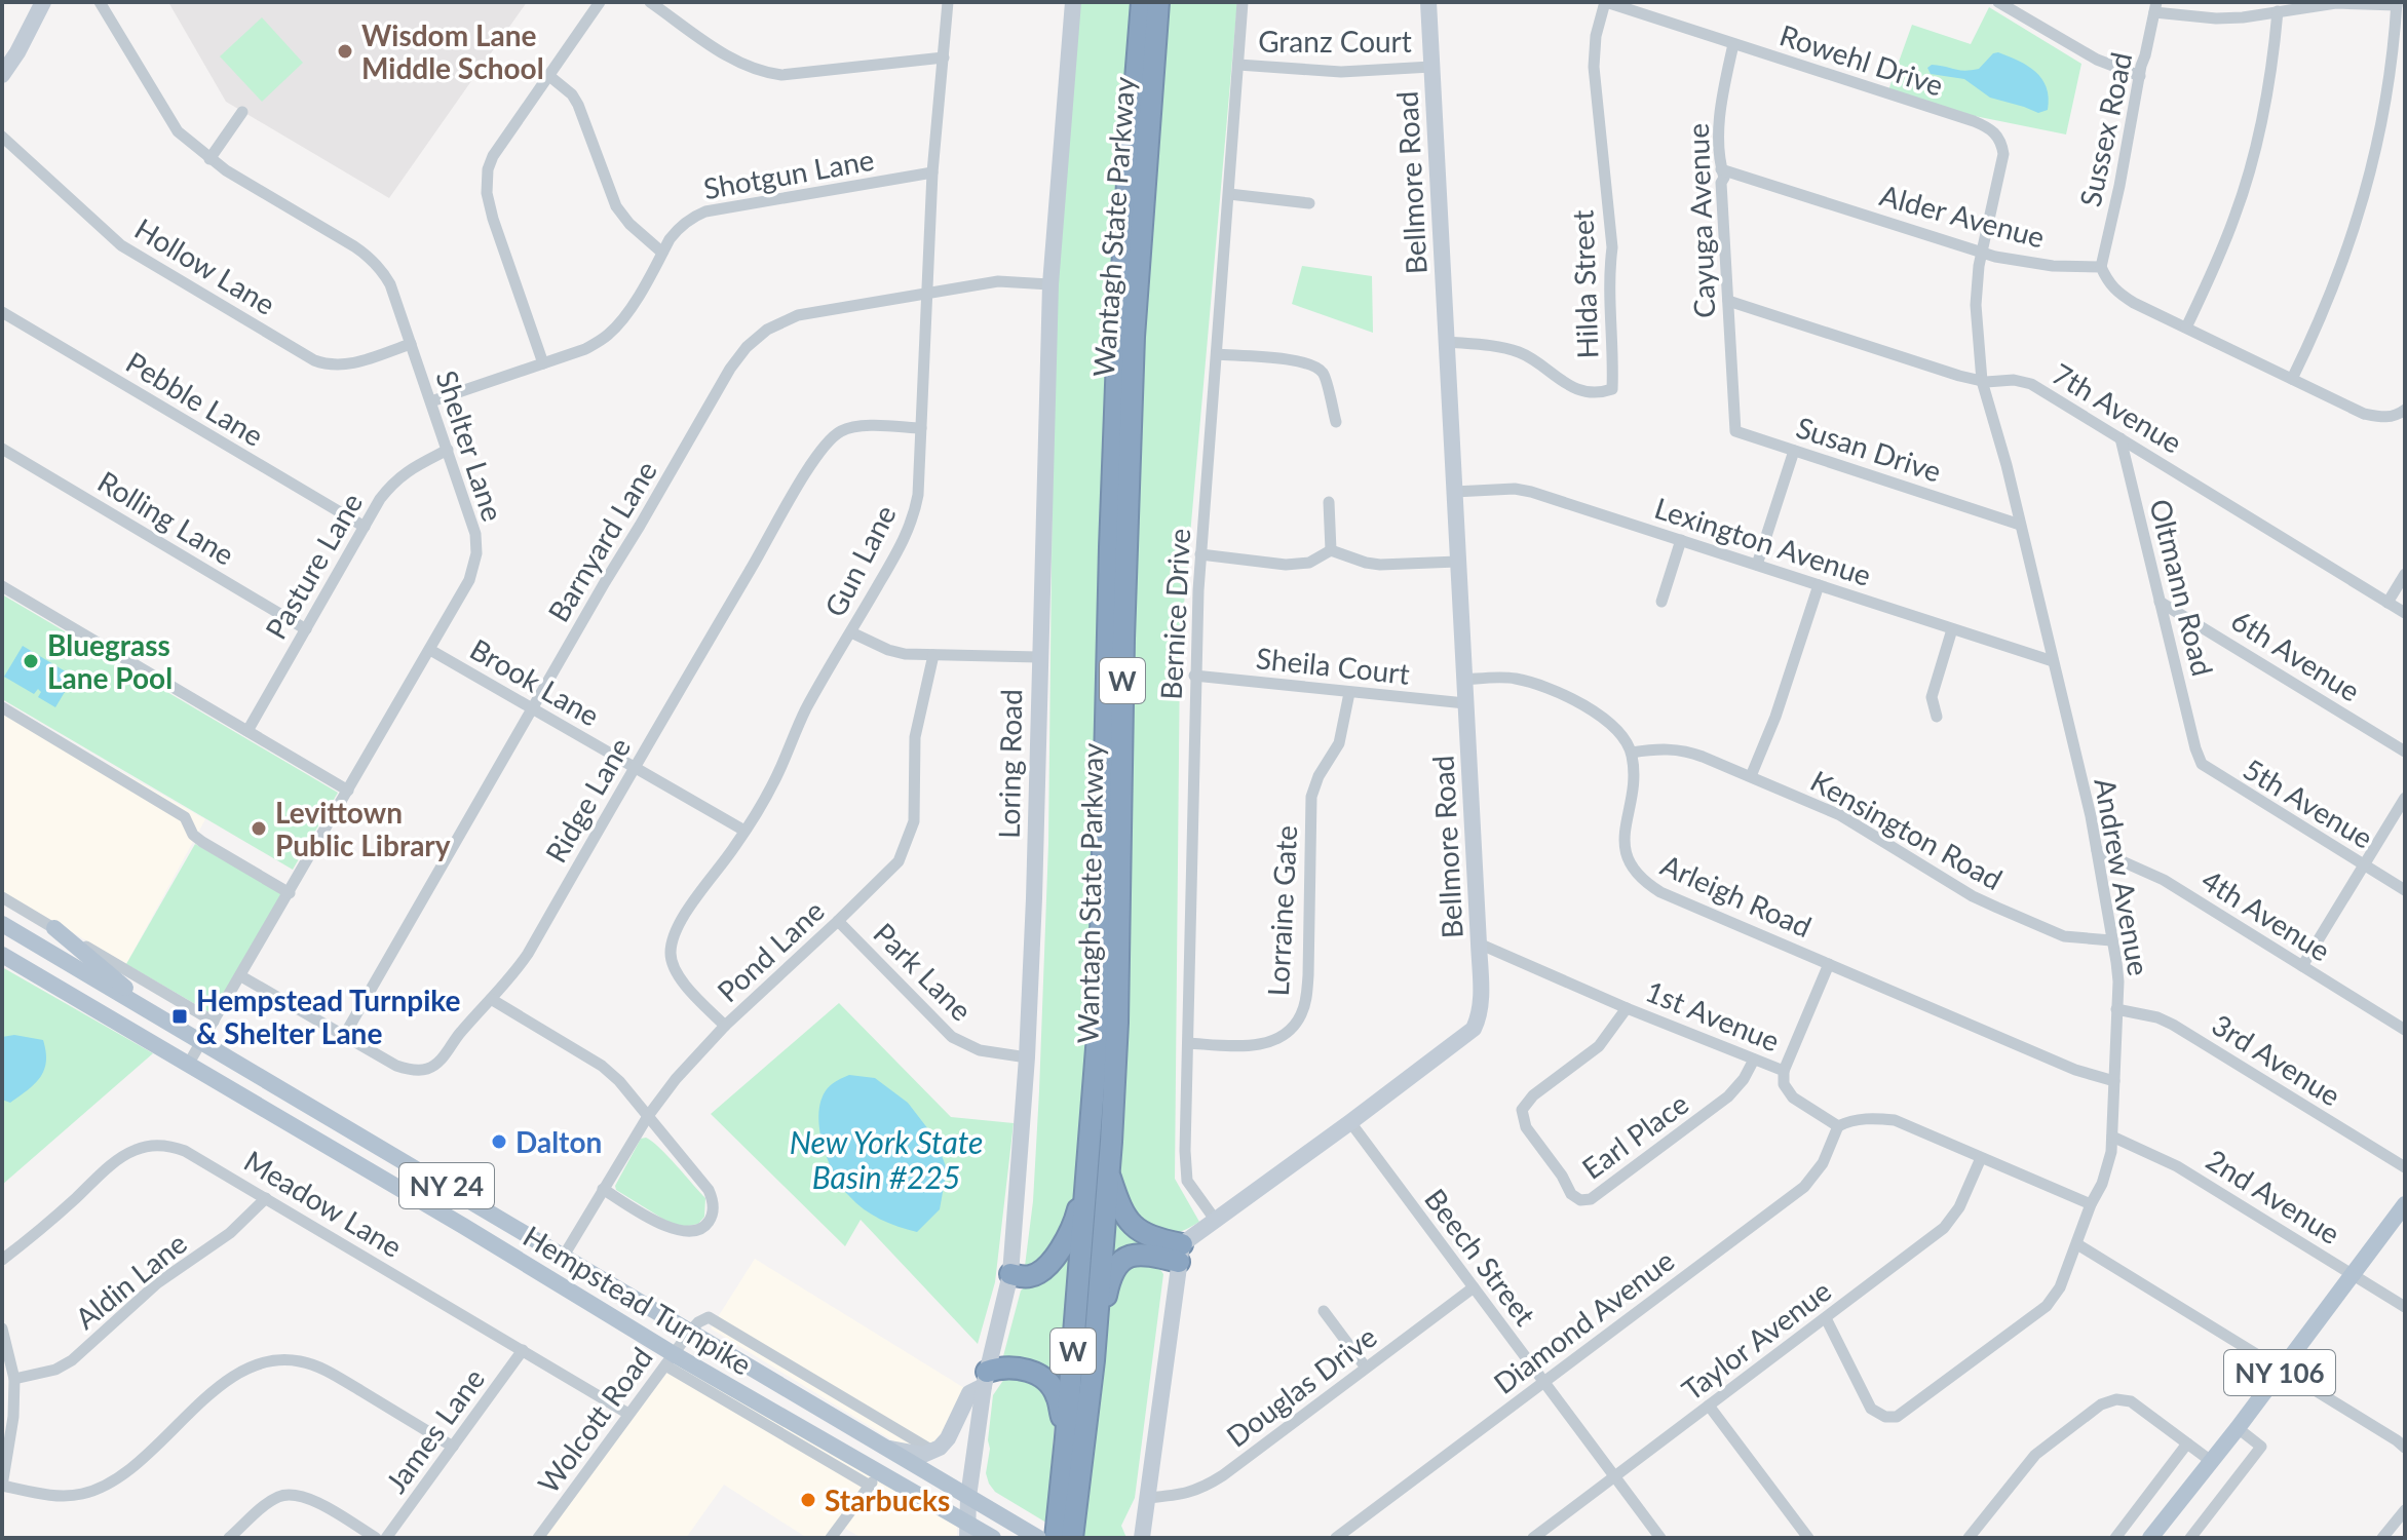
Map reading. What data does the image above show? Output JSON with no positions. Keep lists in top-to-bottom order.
{
  "streets": {
    "highway": ["Wantagh State Parkway", "W"],
    "main road": ["NY 24", "Hempstead Turnpike", "NY 106"],
    "street": [
      "Granz Court",
      "Rowehl Drive",
      "Sussex Road",
      "Shotgun Lane",
      "Bellmore Road",
      "Alder Avenue",
      "Cayuga Avenue",
      "Hollow Lane",
      "Hilda Street",
      "Pebble Lane",
      "7th Avenue",
      "Shelter Lane",
      "Susan Drive",
      "Rolling Lane",
      "Barnyard Lane",
      "Lexington Avenue",
      "Gun Lane",
      "Pasture Lane",
      "Oltmann Road",
      "Bernice Drive",
      "6th Avenue",
      "Sheila Court",
      "Brook Lane",
      "Loring Road",
      "Ridge Lane",
      "5th Avenue",
      "Kensington Road",
      "Andrew Avenue",
      "Arleigh Road",
      "Lorraine Gate",
      "4th Avenue",
      "Pond Lane",
      "Park Lane",
      "1st Avenue",
      "3rd Avenue",
      "Earl Place",
      "2nd Avenue",
      "Meadow Lane",
      "Beech Street",
      "Aldin Lane",
      "Diamond Avenue",
      "Taylor Avenue",
      "Douglas Drive",
      "Wolcott Road",
      "James Lane"
    ]
  },
  "crossings": [
    ["Granz Court", "Bellmore Road"],
    ["Granz Court", "Bernice Drive"],
    ["Rowehl Drive", "Cayuga Avenue"],
    ["Rowehl Drive", "Hilda Street"],
    ["Rowehl Drive", "Andrew Avenue"],
    ["Sussex Road", "Alder Avenue"],
    ["Shotgun Lane", "Shelter Lane"],
    ["Shotgun Lane", "Gun Lane"],
    ["Bellmore Road", "Hilda Street"],
    ["Bellmore Road", "Lexington Avenue"],
    ["Bellmore Road", "Bernice Drive"],
    ["Bellmore Road", "Sheila Court"],
    ["Bellmore Road", "1st Avenue"],
    ["Bellmore Road", "Beech Street"],
    ["Alder Avenue", "Cayuga Avenue"],
    ["Alder Avenue", "Andrew Avenue"],
    ["Cayuga Avenue", "7th Avenue"],
    ["Cayuga Avenue", "Susan Drive"],
    ["Hollow Lane", "Shelter Lane"],
    ["Pebble Lane", "Pasture Lane"],
    ["7th Avenue", "Oltmann Road"],
    ["7th Avenue", "Andrew Avenue"],
    ["Shelter Lane", "Pasture Lane"],
    ["Shelter Lane", "Brook Lane"],
    ["Shelter Lane", "Ridge Lane"],
    ["Shelter Lane", "Hempstead Turnpike"],
    ["Susan Drive", "Andrew Avenue"],
    ["Rolling Lane", "Pasture Lane"],
    ["Barnyard Lane", "Gun Lane"],
    ["Barnyard Lane", "Brook Lane"],
    ["Barnyard Lane", "Loring Road"],
    ["Barnyard Lane", "Ridge Lane"],
    ["Lexington Avenue", "Andrew Avenue"],
    ["Gun Lane", "Brook Lane"],
    ["Gun Lane", "Ridge Lane"],
    ["Gun Lane", "Pond Lane"],
    ["Oltmann Road", "6th Avenue"],
    ["Oltmann Road", "5th Avenue"],
    ["Bernice Drive", "Sheila Court"],
    ["Bernice Drive", "Lorraine Gate"],
    ["Sheila Court", "Lorraine Gate"],
    ["Brook Lane", "Ridge Lane"],
    ["Loring Road", "Park Lane"],
    ["Loring Road", "Hempstead Turnpike"],
    ["Kensington Road", "Andrew Avenue"],
    ["Kensington Road", "Arleigh Road"],
    ["Andrew Avenue", "Arleigh Road"],
    ["Andrew Avenue", "4th Avenue"],
    ["Andrew Avenue", "3rd Avenue"],
    ["Andrew Avenue", "2nd Avenue"],
    ["Andrew Avenue", "Taylor Avenue"],
    ["Pond Lane", "Park Lane"],
    ["Pond Lane", "Hempstead Turnpike"],
    ["1st Avenue", "Earl Place"],
    ["1st Avenue", "Diamond Avenue"],
    ["2nd Avenue", "NY 106"],
    ["Meadow Lane", "Aldin Lane"],
    ["Meadow Lane", "Wolcott Road"],
    ["Meadow Lane", "James Lane"],
    ["Beech Street", "Diamond Avenue"],
    ["Beech Street", "Taylor Avenue"],
    ["Beech Street", "Douglas Drive"],
    ["Hempstead Turnpike", "Wolcott Road"]
  ],
  "water": ["New York State Basin #225"],
  "places": {
    "other": [
      "Wisdom Lane Middle School",
      "Bluegrass Lane Pool",
      "Levittown Public Library",
      "Dalton",
      "Starbucks"
    ],
    "transit": ["Hempstead Turnpike & Shelter Lane"]
  }
}
